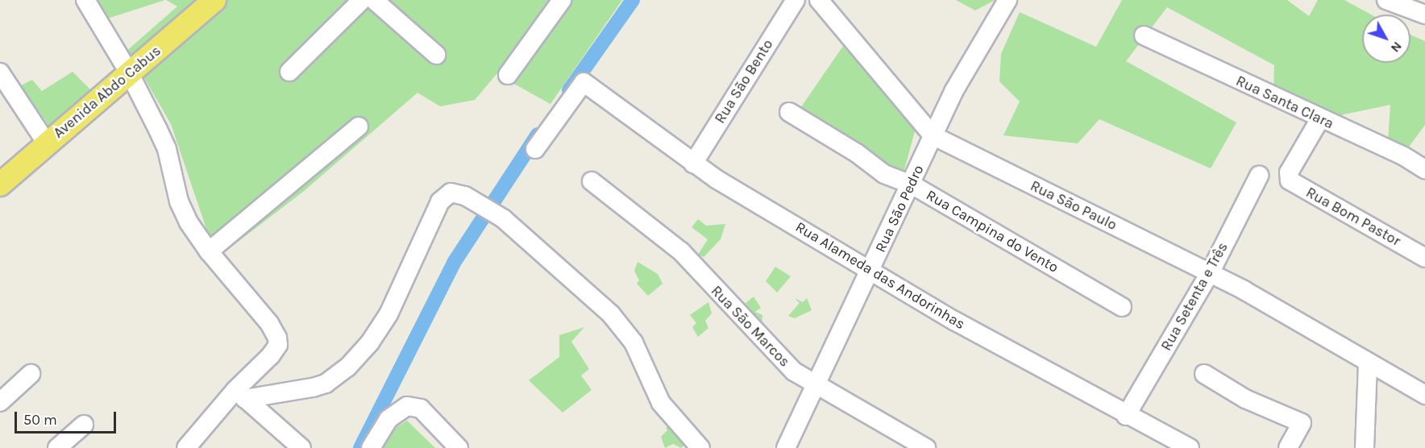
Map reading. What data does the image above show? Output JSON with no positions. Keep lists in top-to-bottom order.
{
  "streets": {
    "main road": ["Avenida Abdo Cabus"],
    "street": [
      "Rua São Bento",
      "Rua Santa Clara",
      "Rua São Paulo",
      "Rua São Pedro",
      "Rua Bom Pastor",
      "Rua Campina do Vento",
      "Rua Alameda das Andorinhas",
      "Rua Setenta e Três",
      "Rua São Marcos"
    ]
  },
  "crossings": [
    ["Rua São Bento", "Rua Alameda das Andorinhas"],
    ["Rua Santa Clara", "Rua Bom Pastor"],
    ["Rua São Paulo", "Rua São Pedro"],
    ["Rua São Paulo", "Rua Setenta e Três"],
    ["Rua São Pedro", "Rua Campina do Vento"],
    ["Rua São Pedro", "Rua Alameda das Andorinhas"],
    ["Rua São Pedro", "Rua São Marcos"],
    ["Rua Alameda das Andorinhas", "Rua Setenta e Três"]
  ],
  "scale_bar": "50 m",
  "north": "bottom right"
}
